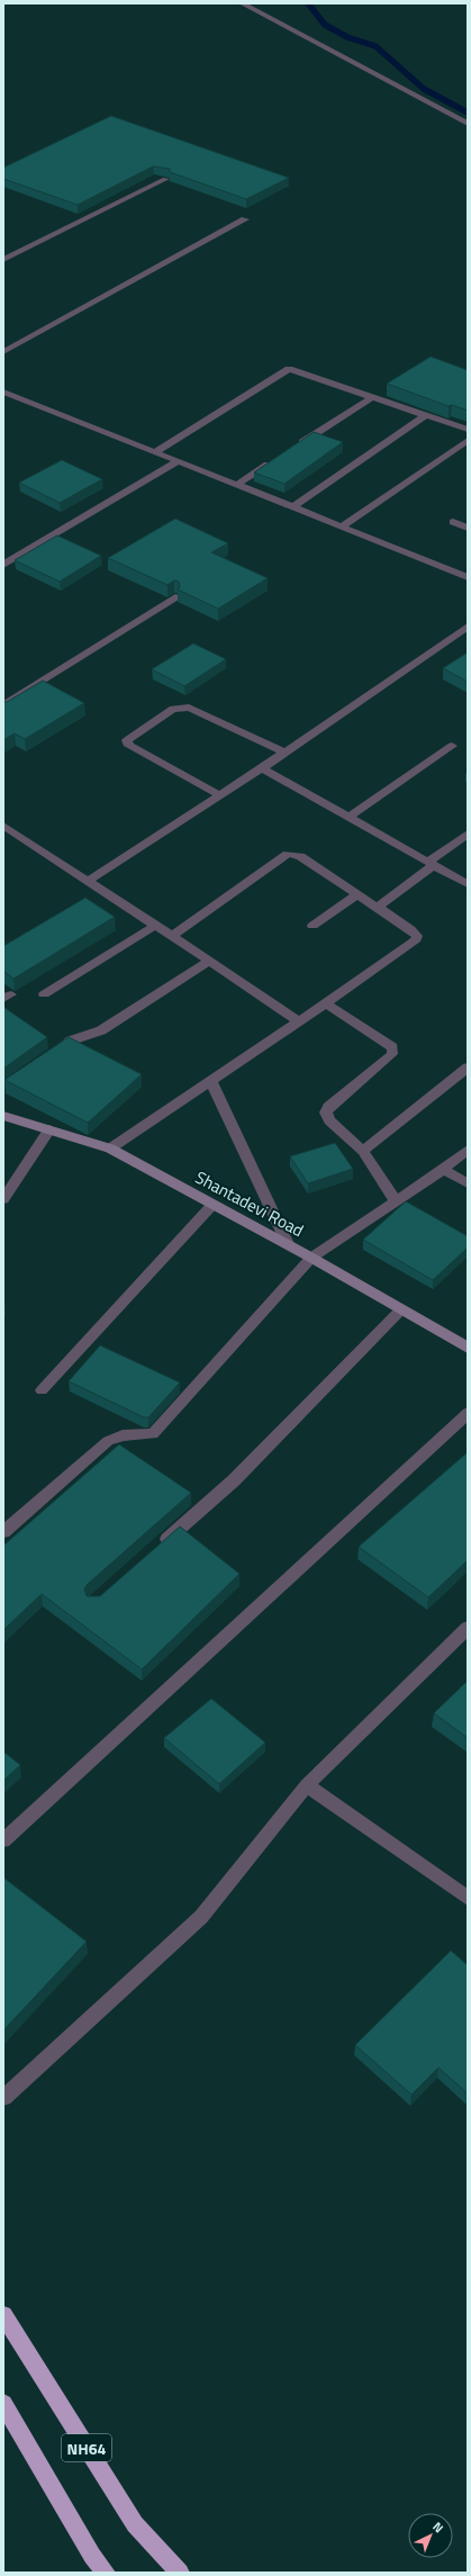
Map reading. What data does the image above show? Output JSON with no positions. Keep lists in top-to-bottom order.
{
  "streets": {
    "highway": ["NH64"],
    "street": ["Shantadevi Road"]
  },
  "north": "top right"
}
